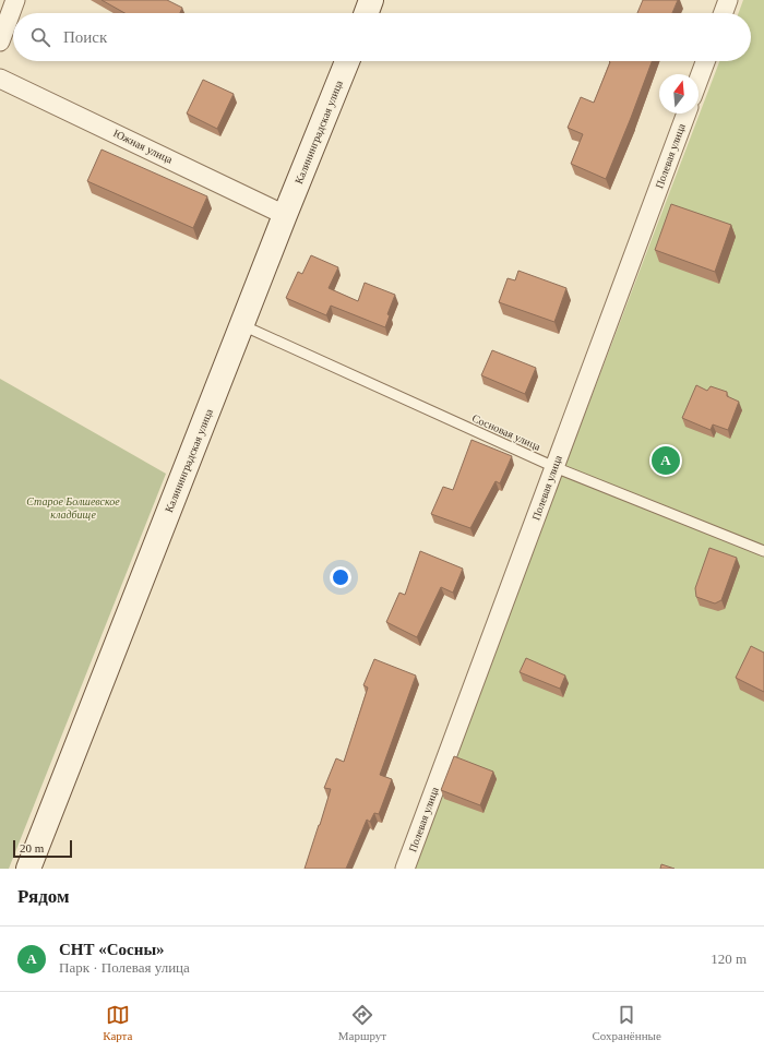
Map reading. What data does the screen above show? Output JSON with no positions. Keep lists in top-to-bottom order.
{
  "streets": {
    "street": ["Калининградская улица", "Южная улица", "Полевая улица"],
    "lane": ["Сосновая улица"]
  },
  "crossings": [
    ["Калининградская улица", "Южная улица"],
    ["Калининградская улица", "Сосновая улица"],
    ["Полевая улица", "Сосновая улица"]
  ],
  "parks": ["Старое Болшевское кладбище"],
  "scale_bar": "20 m",
  "north": "top",
  "page": {
    "search": "Поиск",
    "pins": "A",
    "scale": "20 m",
    "heading": "Рядом",
    "list": [
      {
        "mark": "A",
        "name": "СНТ «Сосны»",
        "note": "Парк · Полевая улица",
        "value": "120 m"
      }
    ],
    "nav": ["Карта", "Маршрут", "Сохранённые"]
  }
}
